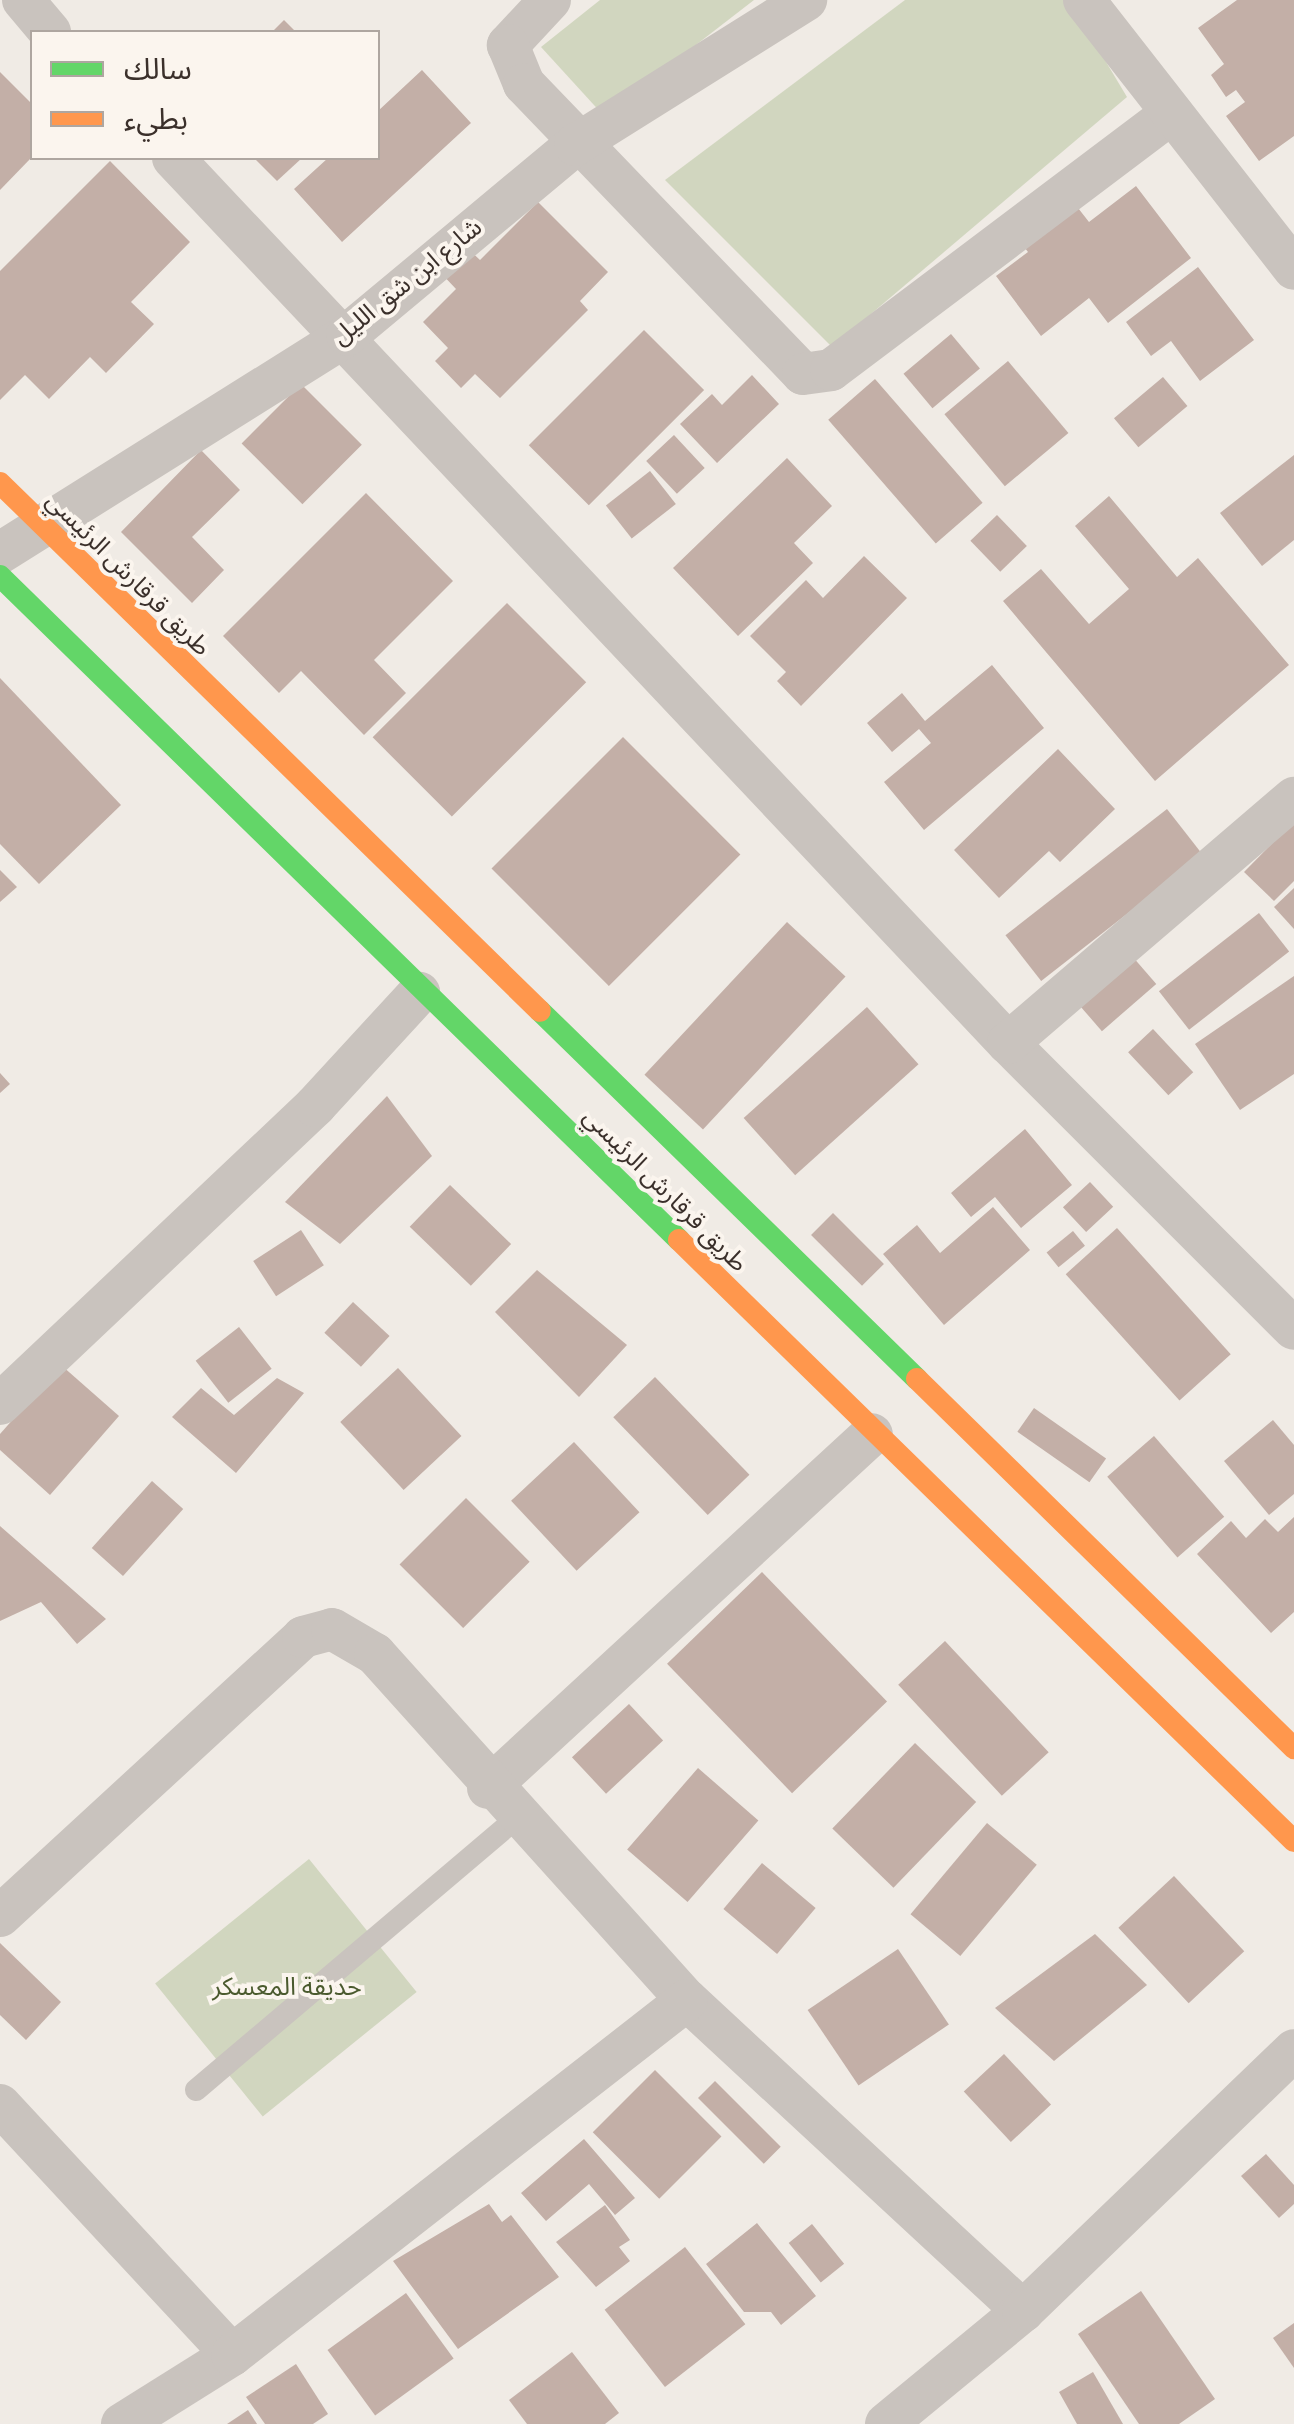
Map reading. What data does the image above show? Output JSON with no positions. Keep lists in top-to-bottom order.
{
  "streets": {
    "main road": ["طريق قرقارش الرئيسي"],
    "street": ["شارع ابن شق الليل"]
  },
  "crossings": [
    ["شارع ابن شق الليل", "طريق قرقارش الرئيسي"]
  ],
  "parks": ["حديقة المعسكر"],
  "legend": ["سالك", "بطيء"]
}
